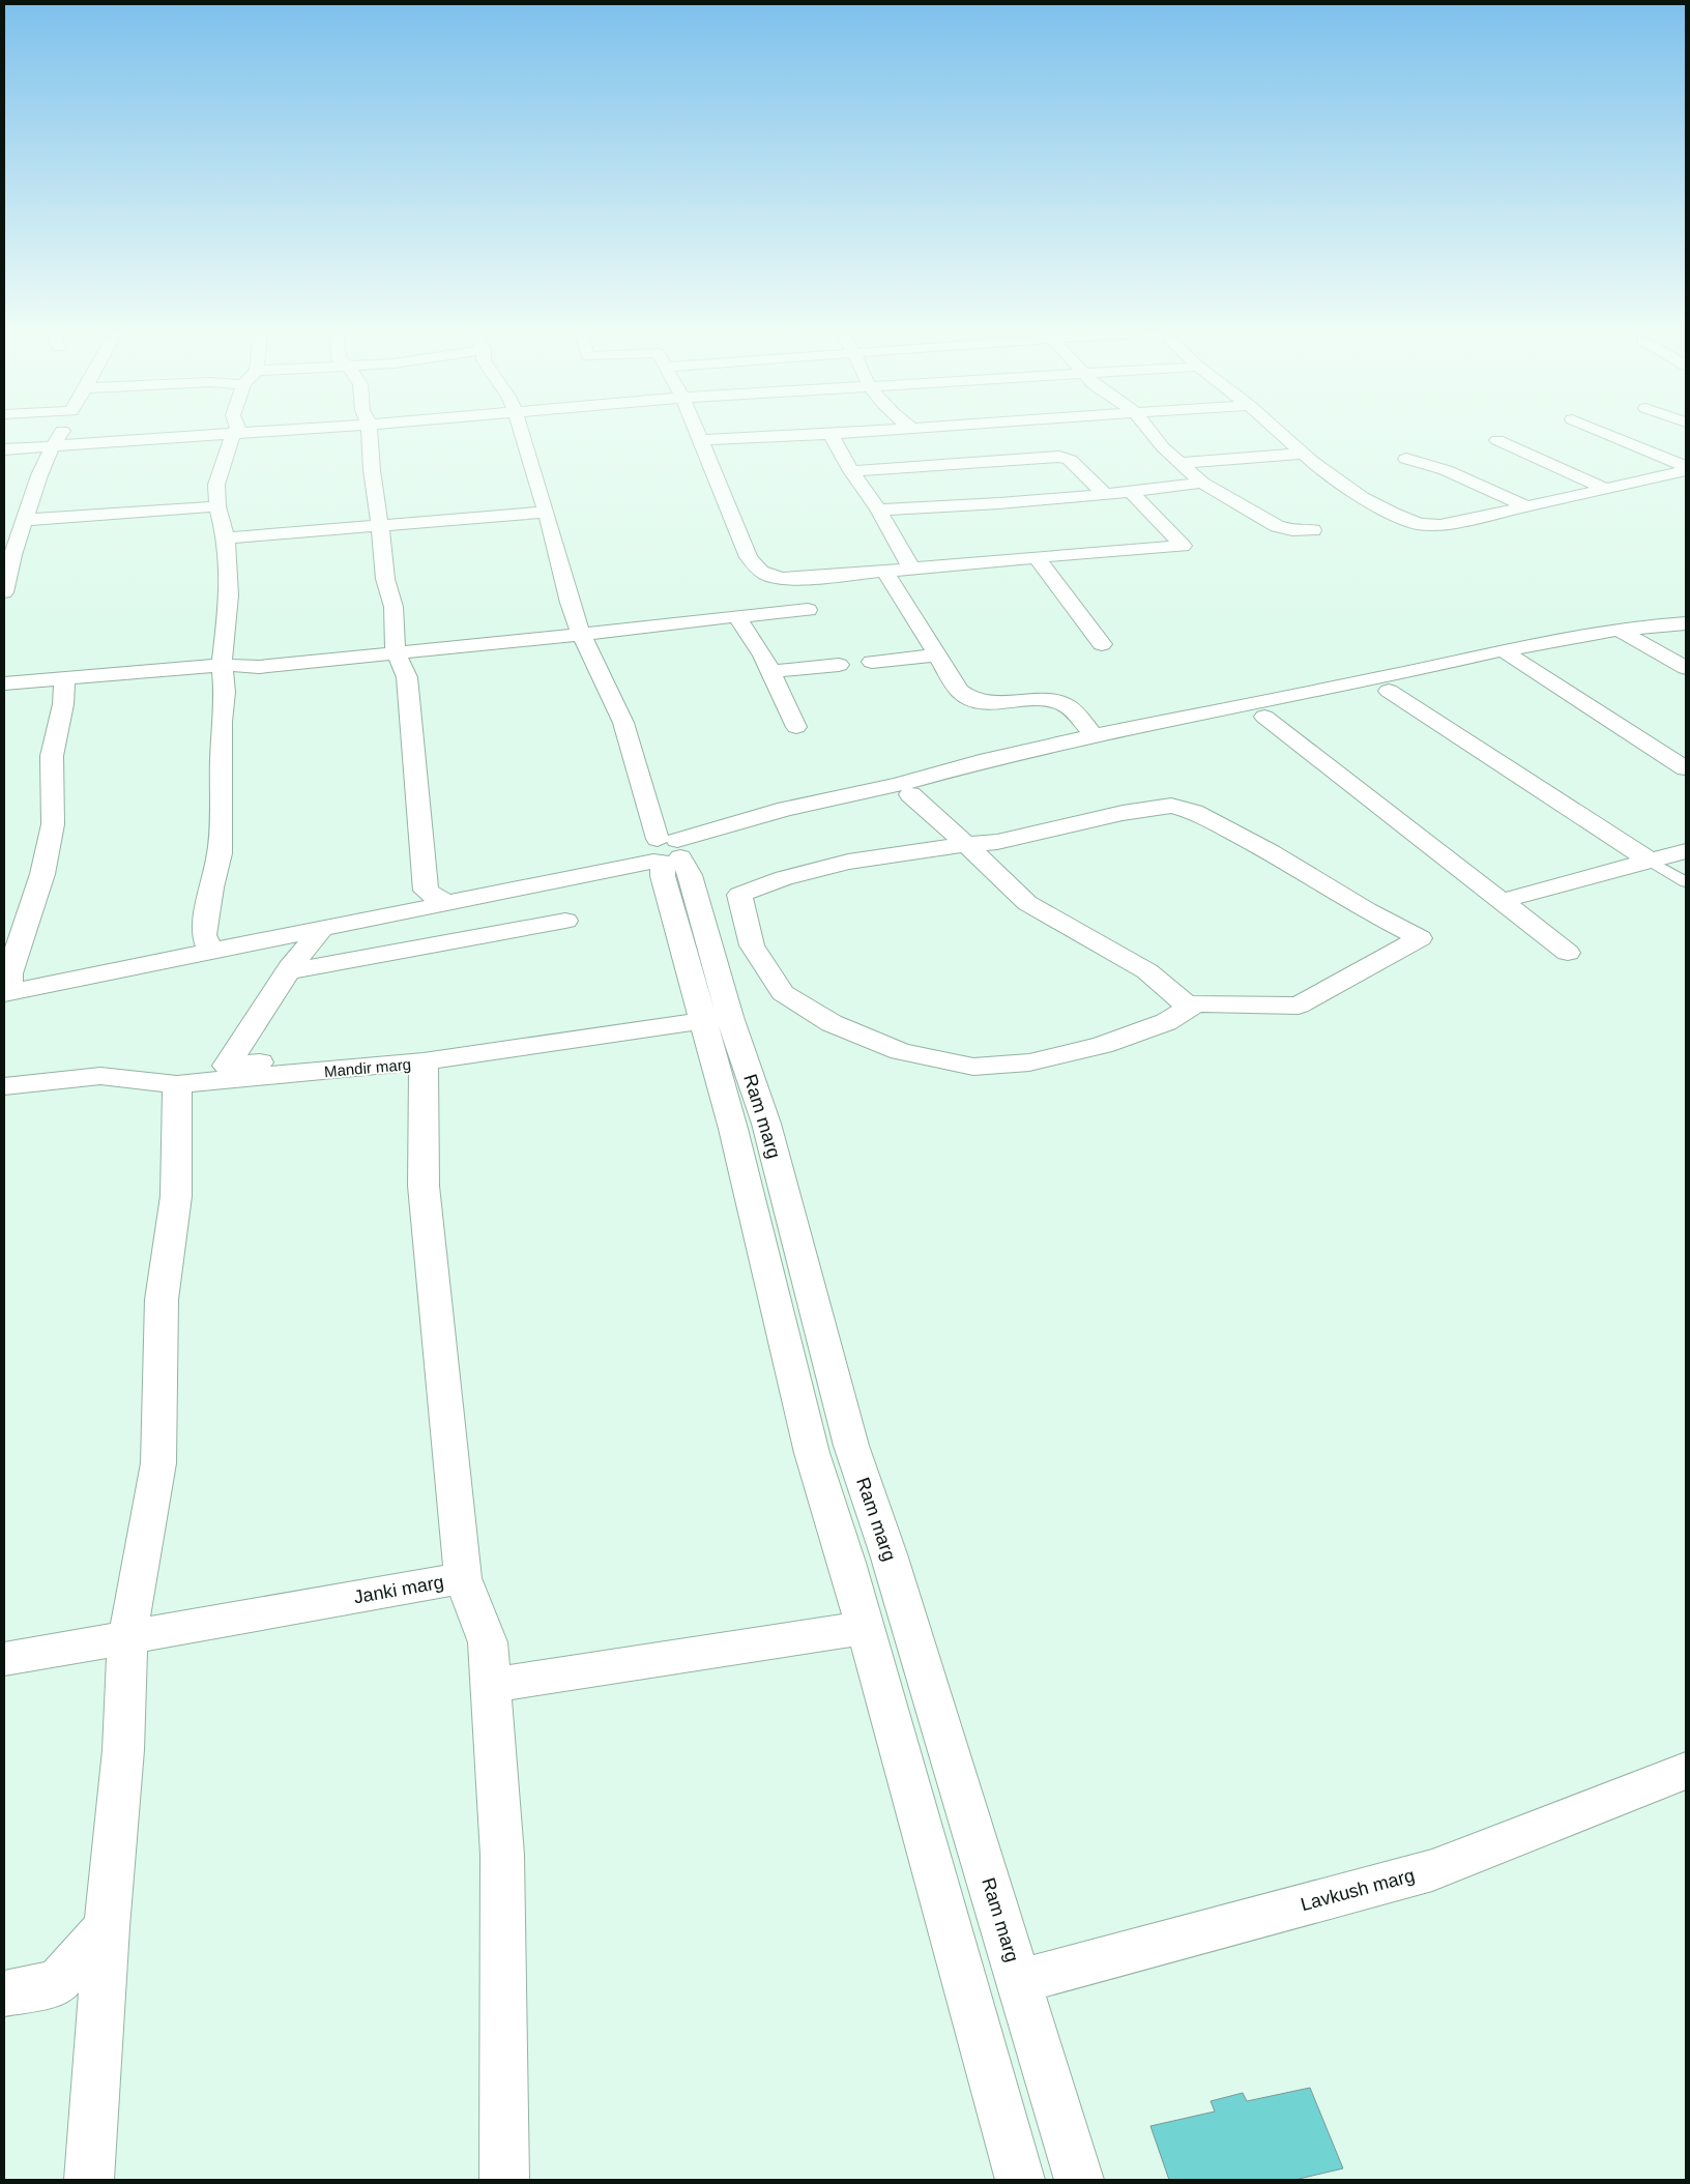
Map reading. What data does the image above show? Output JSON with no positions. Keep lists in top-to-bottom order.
{
  "streets": {
    "street": [
      "Mandir marg",
      "Ram marg",
      "Janki marg",
      "Lavkush marg"
    ]
  },
  "crossings": [
    ["Mandir marg", "Ram marg"],
    ["Ram marg", "Lavkush marg"]
  ]
}
